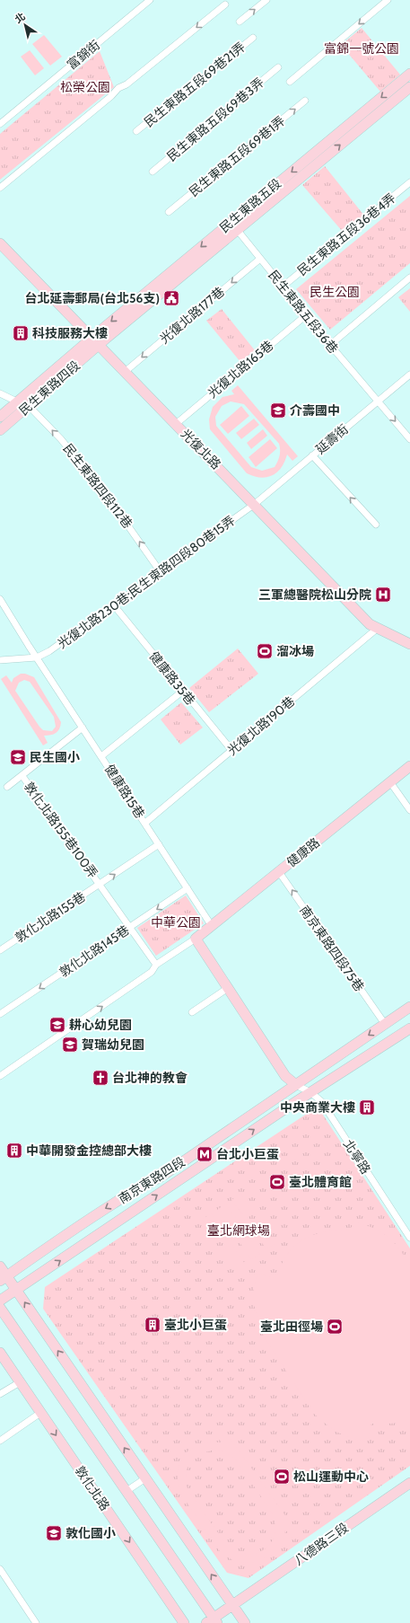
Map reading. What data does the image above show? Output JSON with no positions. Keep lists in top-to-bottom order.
{
  "streets": {
    "street": [
      "富錦街",
      "民生東路五段69巷21弄",
      "民生東路五段69巷3弄",
      "民生東路五段69巷1弄",
      "民生東路五段",
      "民生東路五段36巷4弄",
      "民生東路五段36巷",
      "光復北路177巷",
      "光復北路165巷",
      "民生東路四段",
      "延壽街",
      "光復北路",
      "民生東路四段112巷",
      "光復北路230巷;民生東路四段80巷15弄",
      "健康路35巷",
      "光復北路190巷",
      "健康路15巷",
      "敦化北路155巷100弄",
      "健康路",
      "敦化北路155巷",
      "南京東路四段75巷",
      "敦化北路145巷",
      "北寧路",
      "南京東路四段",
      "敦化北路",
      "八德路三段"
    ]
  },
  "crossings": [
    ["民生東路五段", "民生東路五段36巷"],
    ["民生東路五段", "民生東路四段"],
    ["民生東路五段", "光復北路"],
    ["民生東路五段36巷4弄", "民生東路五段36巷"],
    ["民生東路五段36巷", "光復北路177巷"],
    ["民生東路五段36巷", "光復北路165巷"],
    ["民生東路五段36巷", "延壽街"],
    ["光復北路177巷", "光復北路"],
    ["光復北路165巷", "光復北路"],
    ["民生東路四段", "光復北路"],
    ["民生東路四段", "民生東路四段112巷"],
    ["延壽街", "光復北路"],
    ["延壽街", "光復北路230巷;民生東路四段80巷15弄"],
    ["光復北路", "光復北路230巷;民生東路四段80巷15弄"],
    ["光復北路", "光復北路190巷"],
    ["民生東路四段112巷", "光復北路230巷;民生東路四段80巷15弄"],
    ["光復北路230巷;民生東路四段80巷15弄", "健康路35巷"],
    ["光復北路230巷;民生東路四段80巷15弄", "健康路15巷"],
    ["健康路35巷", "光復北路190巷"],
    ["光復北路190巷", "健康路15巷"],
    ["健康路15巷", "健康路"],
    ["健康路15巷", "敦化北路155巷"],
    ["健康路15巷", "敦化北路145巷"],
    ["敦化北路155巷100弄", "敦化北路155巷"],
    ["健康路", "南京東路四段75巷"],
    ["南京東路四段75巷", "南京東路四段"],
    ["北寧路", "南京東路四段"],
    ["敦化北路", "八德路三段"]
  ],
  "one_way": [
    "民生東路五段69巷1弄",
    "光復北路177巷",
    "民生東路四段112巷",
    "健康路",
    "敦化北路155巷",
    "南京東路四段75巷",
    "敦化北路145巷"
  ],
  "parks": [
    "富錦一號公園",
    "松榮公園",
    "民生公園",
    "中華公園",
    "臺北網球場"
  ],
  "places": {
    "public building": ["台北延壽郵局(台北56支)"],
    "building": [
      "科技服務大樓",
      "中央商業大樓",
      "中華開發金控總部大樓",
      "臺北小巨蛋"
    ],
    "school or university": [
      "介壽國中",
      "民生國小",
      "耕心幼兒園",
      "賀瑞幼兒園",
      "敦化國小"
    ],
    "hospital": ["三軍總醫院松山分院"],
    "sports": [
      "溜冰場",
      "臺北體育館",
      "臺北田徑場",
      "松山運動中心"
    ],
    "church": ["台北神的教會"],
    "metro station": ["台北小巨蛋"]
  },
  "north": "top left"
}
